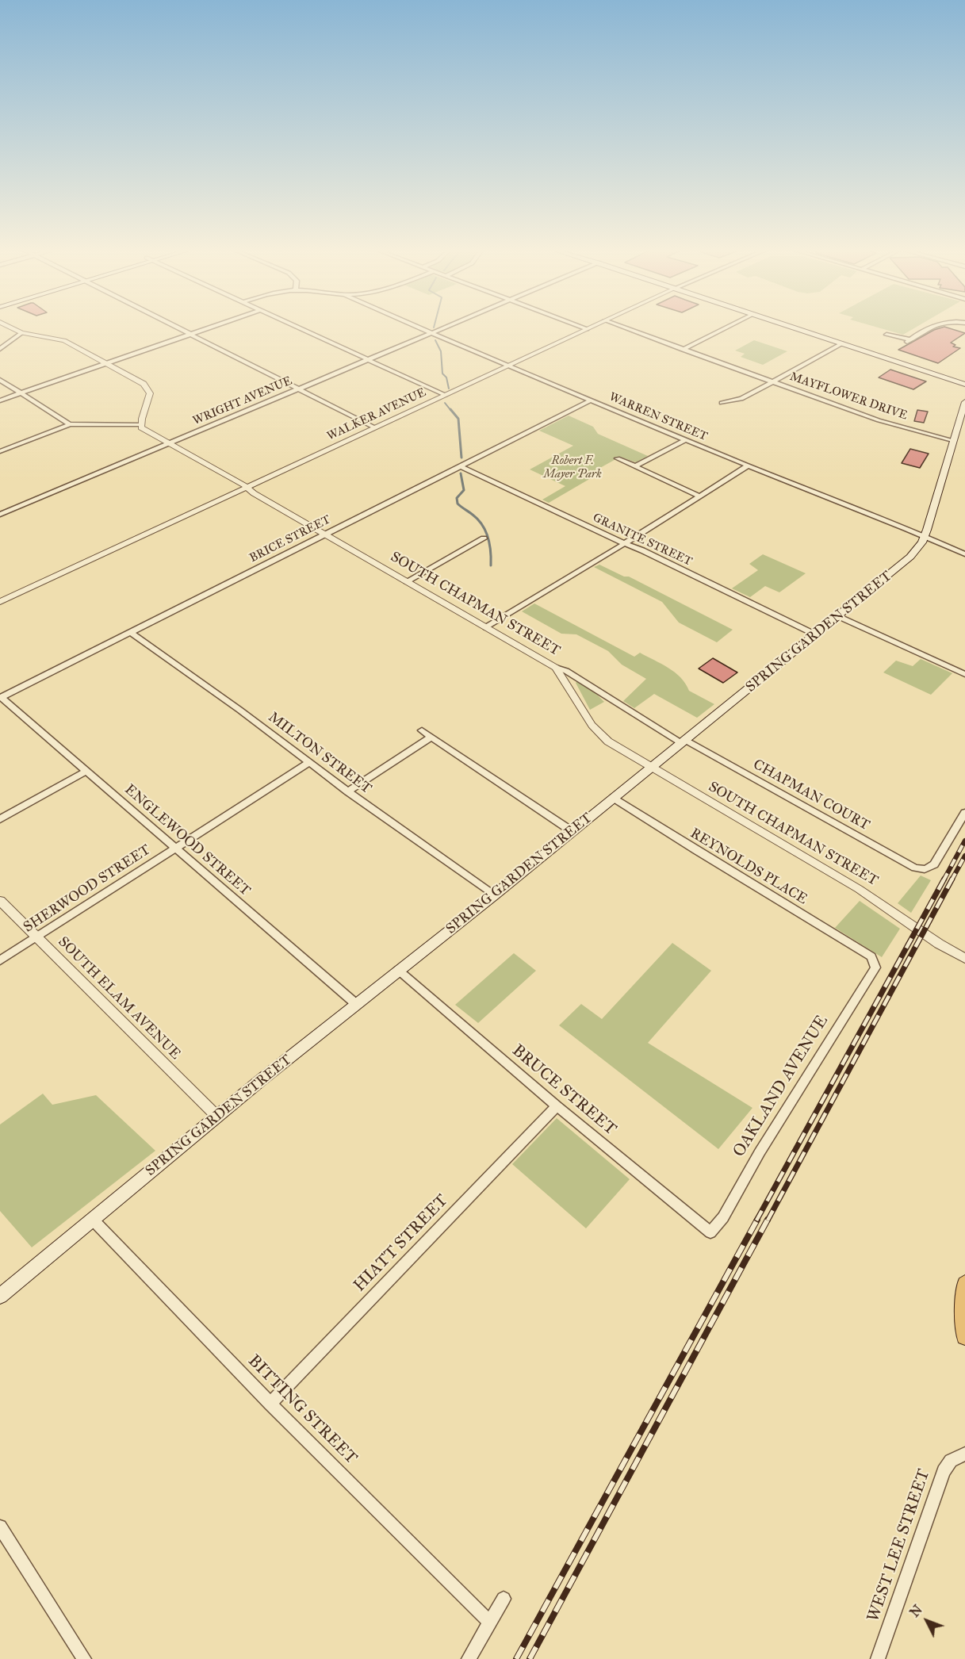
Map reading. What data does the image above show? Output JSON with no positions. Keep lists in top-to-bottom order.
{
  "streets": {
    "main road": ["SPRING GARDEN STREET"],
    "street": [
      "MAYFLOWER DRIVE",
      "WRIGHT AVENUE",
      "WALKER AVENUE",
      "WARREN STREET",
      "BRICE STREET",
      "GRANITE STREET",
      "SOUTH CHAPMAN STREET",
      "MILTON STREET",
      "CHAPMAN COURT",
      "ENGLEWOOD STREET",
      "REYNOLDS PLACE",
      "SHERWOOD STREET",
      "SOUTH ELAM AVENUE",
      "OAKLAND AVENUE",
      "BRUCE STREET",
      "HIATT STREET",
      "BITTING STREET",
      "WEST LEE STREET"
    ]
  },
  "crossings": [
    ["MAYFLOWER DRIVE", "SPRING GARDEN STREET"],
    ["WRIGHT AVENUE", "WARREN STREET"],
    ["WRIGHT AVENUE", "SOUTH CHAPMAN STREET"],
    ["WALKER AVENUE", "WARREN STREET"],
    ["WALKER AVENUE", "SOUTH CHAPMAN STREET"],
    ["WARREN STREET", "BRICE STREET"],
    ["WARREN STREET", "SPRING GARDEN STREET"],
    ["BRICE STREET", "GRANITE STREET"],
    ["BRICE STREET", "SOUTH CHAPMAN STREET"],
    ["BRICE STREET", "MILTON STREET"],
    ["BRICE STREET", "ENGLEWOOD STREET"],
    ["GRANITE STREET", "SPRING GARDEN STREET"],
    ["SOUTH CHAPMAN STREET", "SPRING GARDEN STREET"],
    ["SOUTH CHAPMAN STREET", "CHAPMAN COURT"],
    ["SPRING GARDEN STREET", "MILTON STREET"],
    ["SPRING GARDEN STREET", "CHAPMAN COURT"],
    ["SPRING GARDEN STREET", "ENGLEWOOD STREET"],
    ["SPRING GARDEN STREET", "REYNOLDS PLACE"],
    ["SPRING GARDEN STREET", "SOUTH ELAM AVENUE"],
    ["SPRING GARDEN STREET", "BRUCE STREET"],
    ["SPRING GARDEN STREET", "BITTING STREET"],
    ["MILTON STREET", "SHERWOOD STREET"],
    ["ENGLEWOOD STREET", "SHERWOOD STREET"],
    ["REYNOLDS PLACE", "OAKLAND AVENUE"],
    ["SHERWOOD STREET", "SOUTH ELAM AVENUE"],
    ["OAKLAND AVENUE", "BRUCE STREET"],
    ["BRUCE STREET", "HIATT STREET"],
    ["HIATT STREET", "BITTING STREET"]
  ],
  "parks": ["Robert F. Mayer Park"],
  "north": "top left"
}
